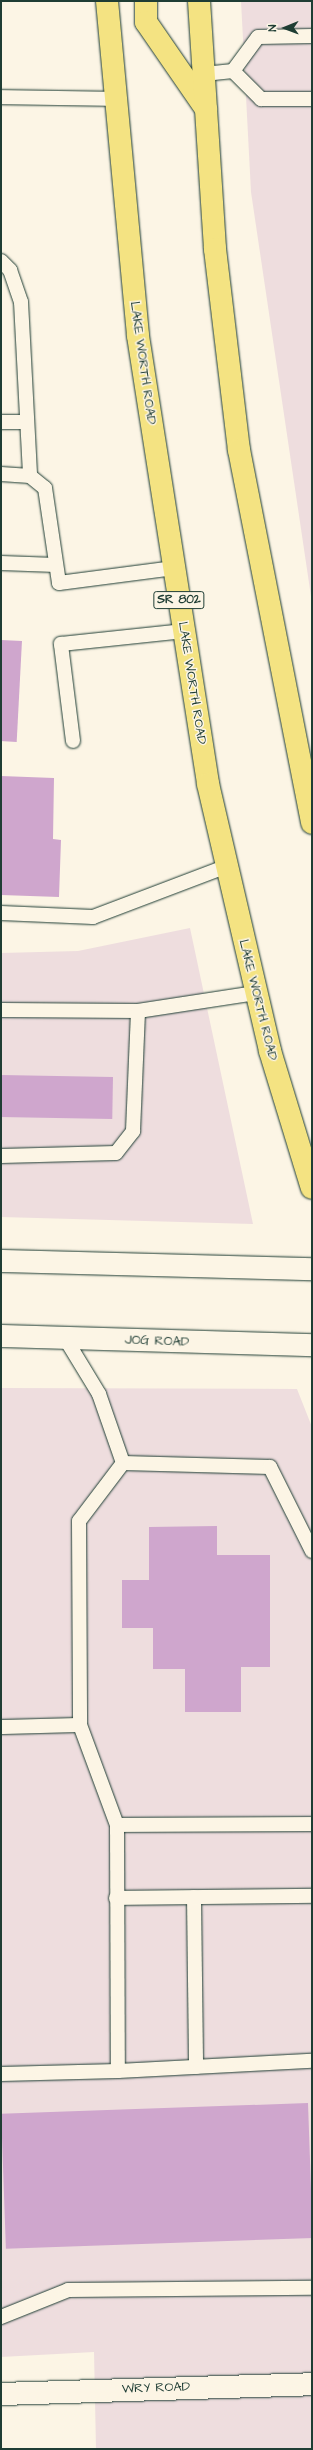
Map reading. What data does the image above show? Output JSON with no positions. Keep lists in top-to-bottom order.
{
  "streets": {
    "main road": [
      "LAKE WORTH ROAD",
      "SR 802",
      "JOG ROAD",
      "WRY ROAD"
    ]
  },
  "north": "left"
}
